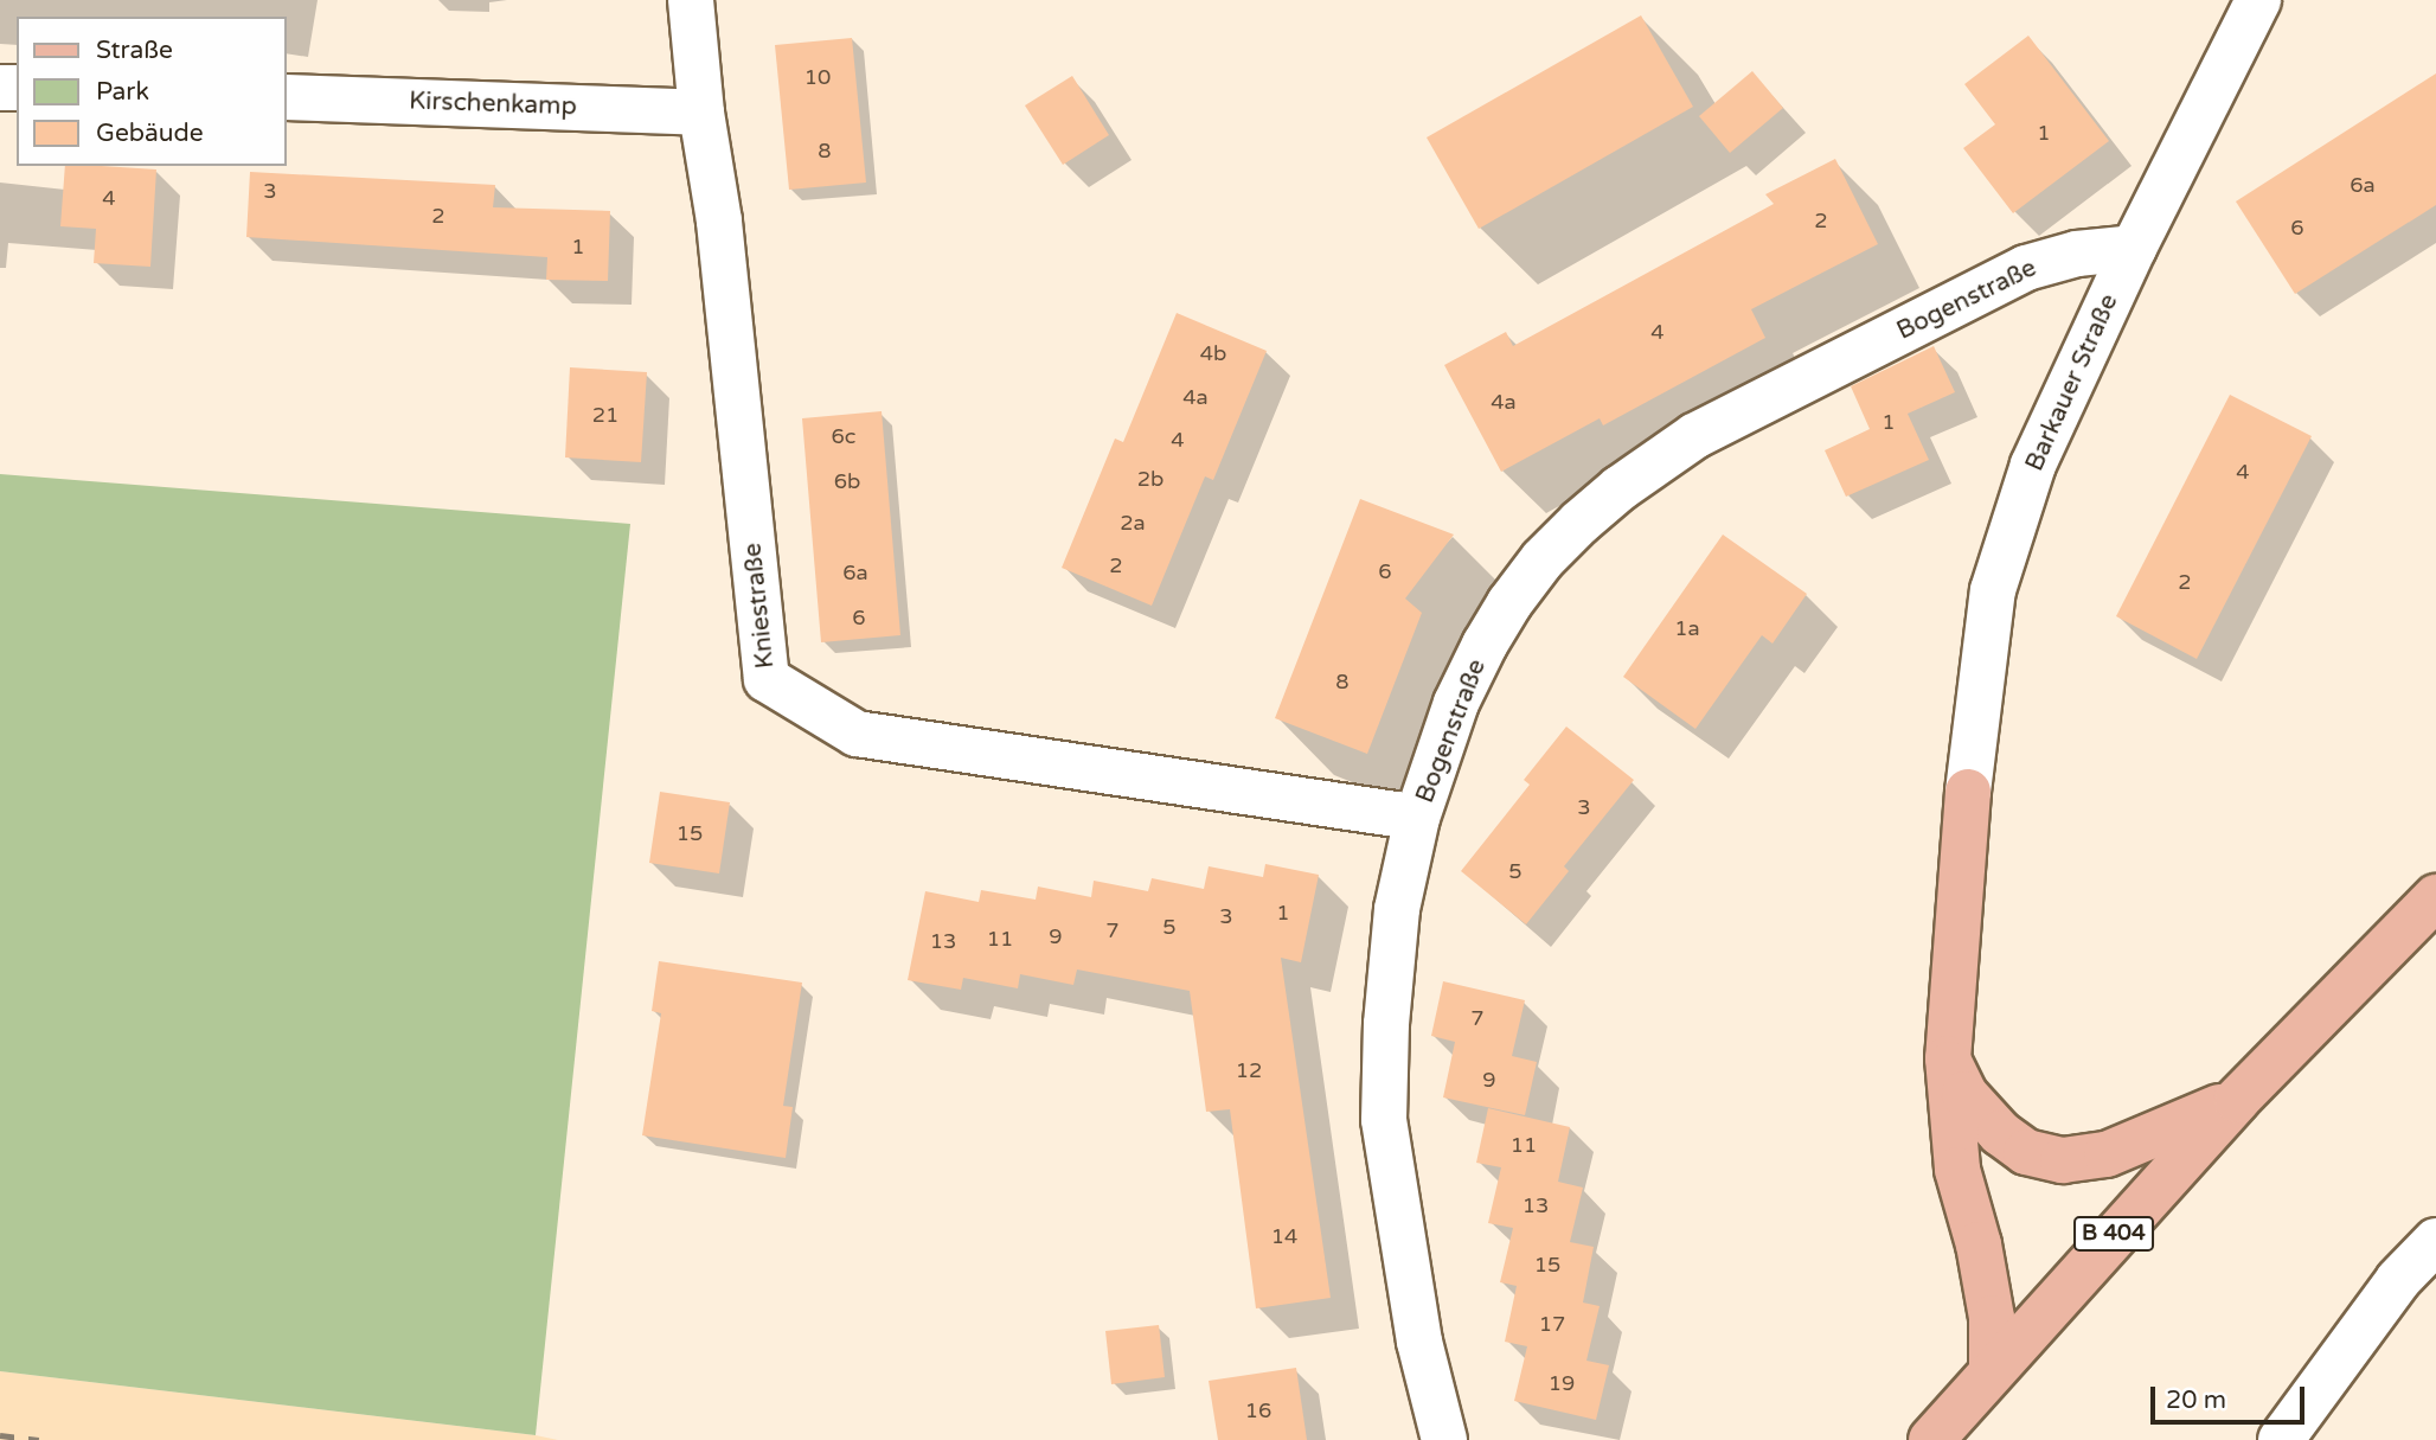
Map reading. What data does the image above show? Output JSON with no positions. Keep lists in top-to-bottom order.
{
  "streets": {
    "main road": ["B 404"],
    "street": [
      "Kirschenkamp",
      "Bogenstraße",
      "Barkauer Straße",
      "Kniestraße"
    ]
  },
  "crossings": [
    ["Kirschenkamp", "Kniestraße"],
    ["Bogenstraße", "Barkauer Straße"],
    ["Bogenstraße", "Kniestraße"]
  ],
  "house_numbers": [
    "10",
    "1",
    "8",
    "6a",
    "3",
    "4",
    "2",
    "2",
    "6",
    "1",
    "4",
    "4b",
    "4a",
    "4a",
    "21",
    "1",
    "6c",
    "4",
    "4",
    "2b",
    "6b",
    "2a",
    "2",
    "6",
    "6a",
    "2",
    "6",
    "1a",
    "8",
    "3",
    "15",
    "5",
    "1",
    "3",
    "5",
    "7",
    "9",
    "11",
    "13",
    "7",
    "12",
    "9",
    "11",
    "13",
    "14",
    "15",
    "17",
    "19",
    "16"
  ],
  "legend": ["Straße", "Park", "Gebäude"],
  "scale_bar": "20 m"
}
